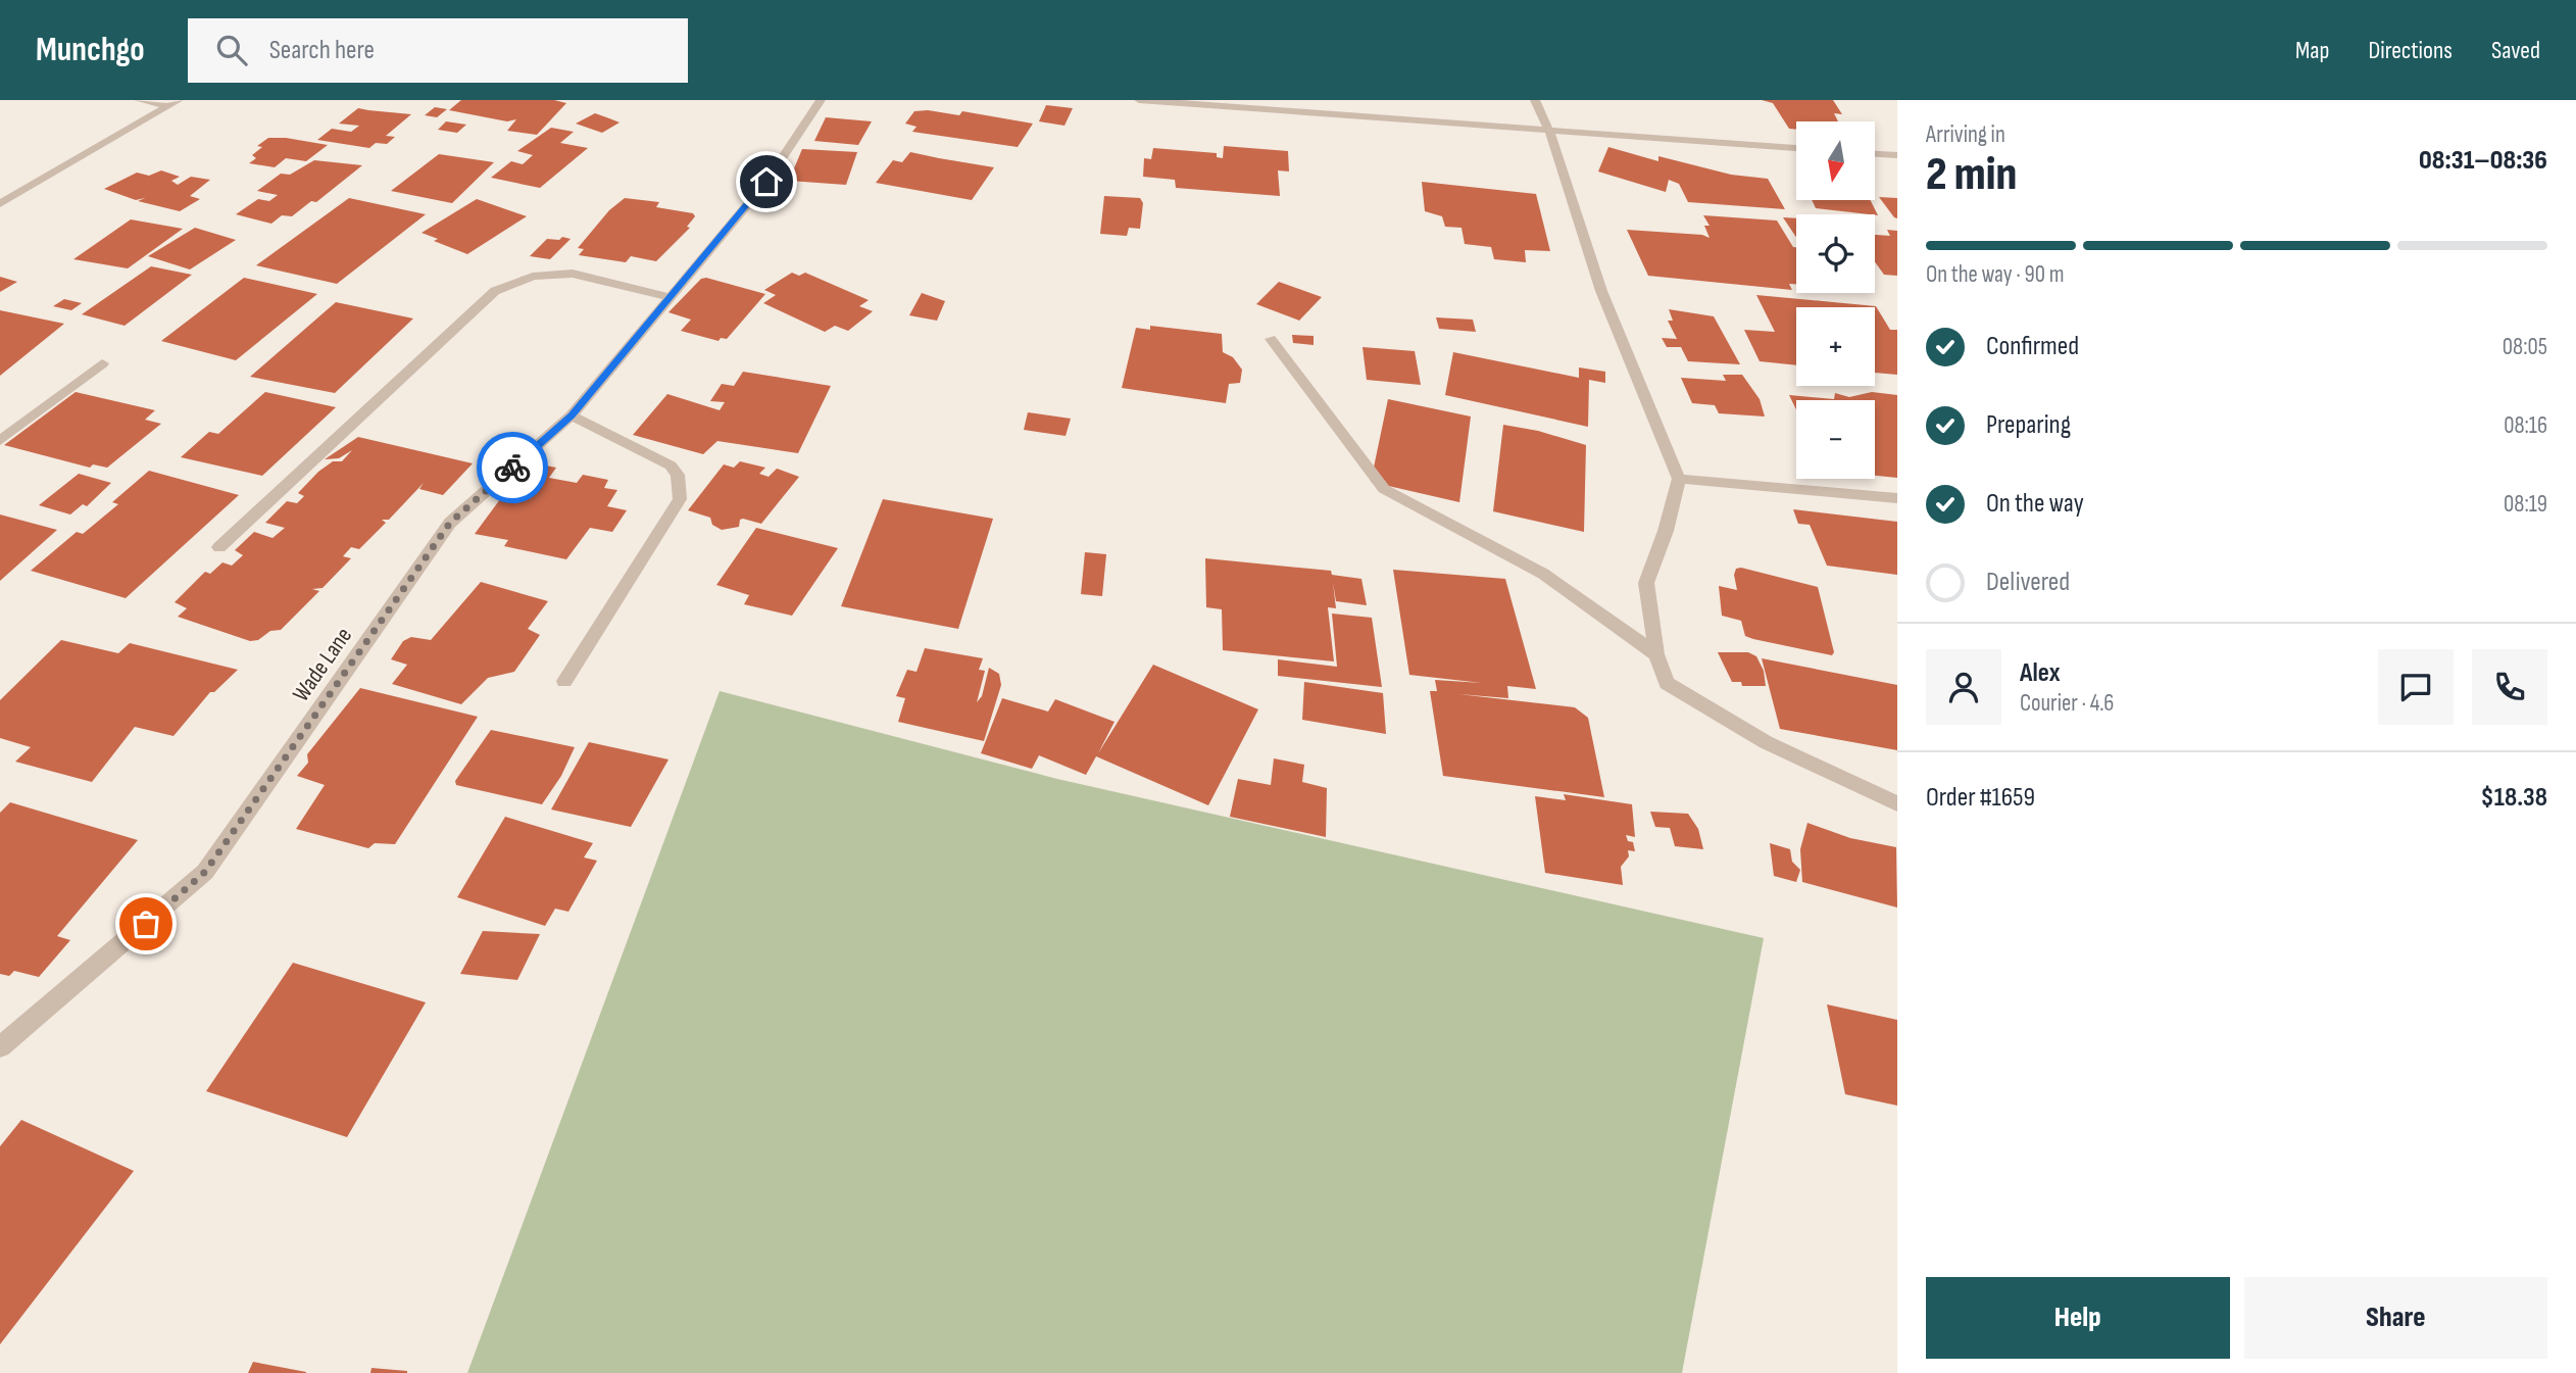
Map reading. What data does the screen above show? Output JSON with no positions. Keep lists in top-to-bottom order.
{
  "streets": {
    "street": ["Wade Lane"]
  },
  "north": "bottom",
  "page": {
    "header": "Munchgo",
    "search": "Search here",
    "nav": ["Map", "Directions", "Saved"],
    "heading": ["2 min", "Arriving in", "08:31–08:36"],
    "panel": [
      "Alex",
      "Courier · 4.6",
      "Order #1659",
      "$18.38"
    ],
    "map_buttons": ["+", "−"],
    "bar": "On the way · 90 m",
    "list": [
      ["Confirmed", "08:05"],
      ["Preparing", "08:16"],
      ["On the way", "08:19"],
      "Delivered"
    ],
    "buttons": ["Help", "Share"]
  }
}
